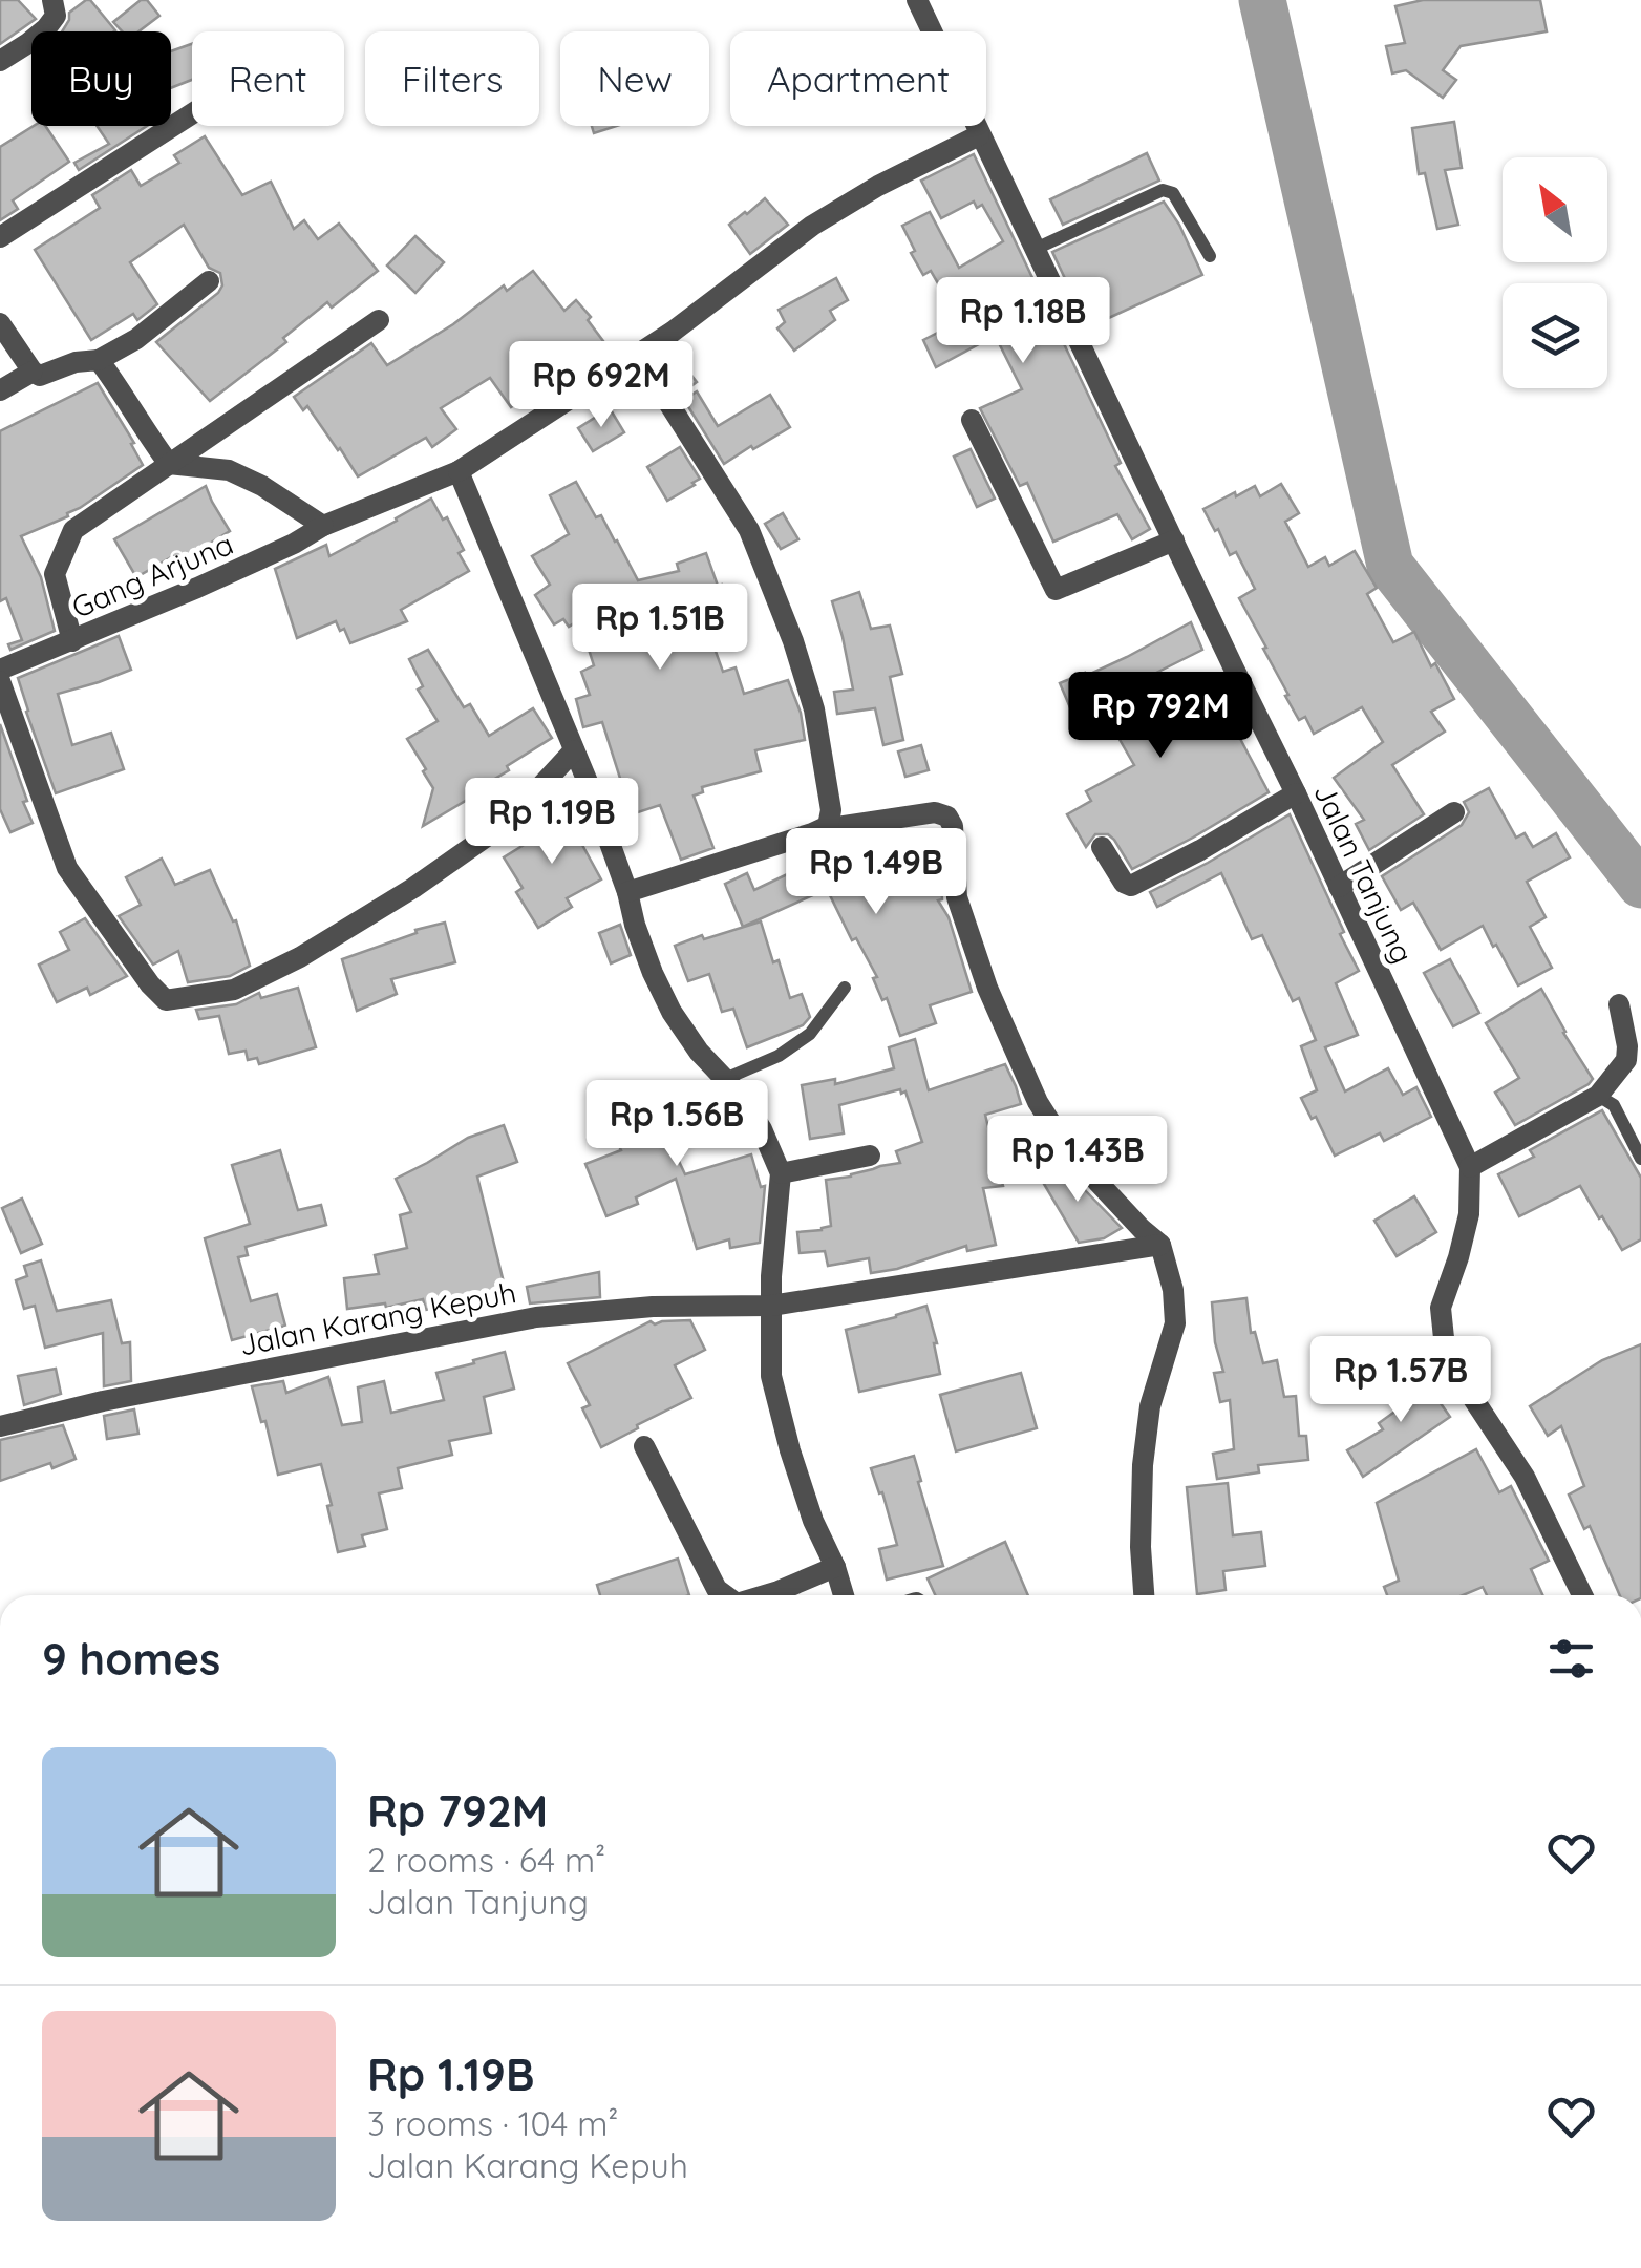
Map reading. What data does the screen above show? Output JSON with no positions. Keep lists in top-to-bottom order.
{
  "streets": {
    "street": ["Gang Arjuna", "Jalan Tanjung", "Jalan Karang Kepuh"]
  },
  "north": "top left",
  "page": {
    "chip": [
      "Buy",
      "Rent",
      "Filters",
      "New",
      "Apartment"
    ],
    "price": [
      "Rp 1.18B",
      "Rp 692M",
      "Rp 1.51B",
      "Rp 792M",
      "Rp 1.19B",
      "Rp 1.49B",
      "Rp 1.56B",
      "Rp 1.43B",
      "Rp 1.57B"
    ],
    "heading": "9 homes",
    "list": [
      {
        "name": "Rp 792M",
        "note": "2 rooms · 64 m² · Jalan Tanjung"
      },
      {
        "name": "Rp 1.19B",
        "note": "3 rooms · 104 m² · Jalan Karang Kepuh"
      }
    ]
  }
}
